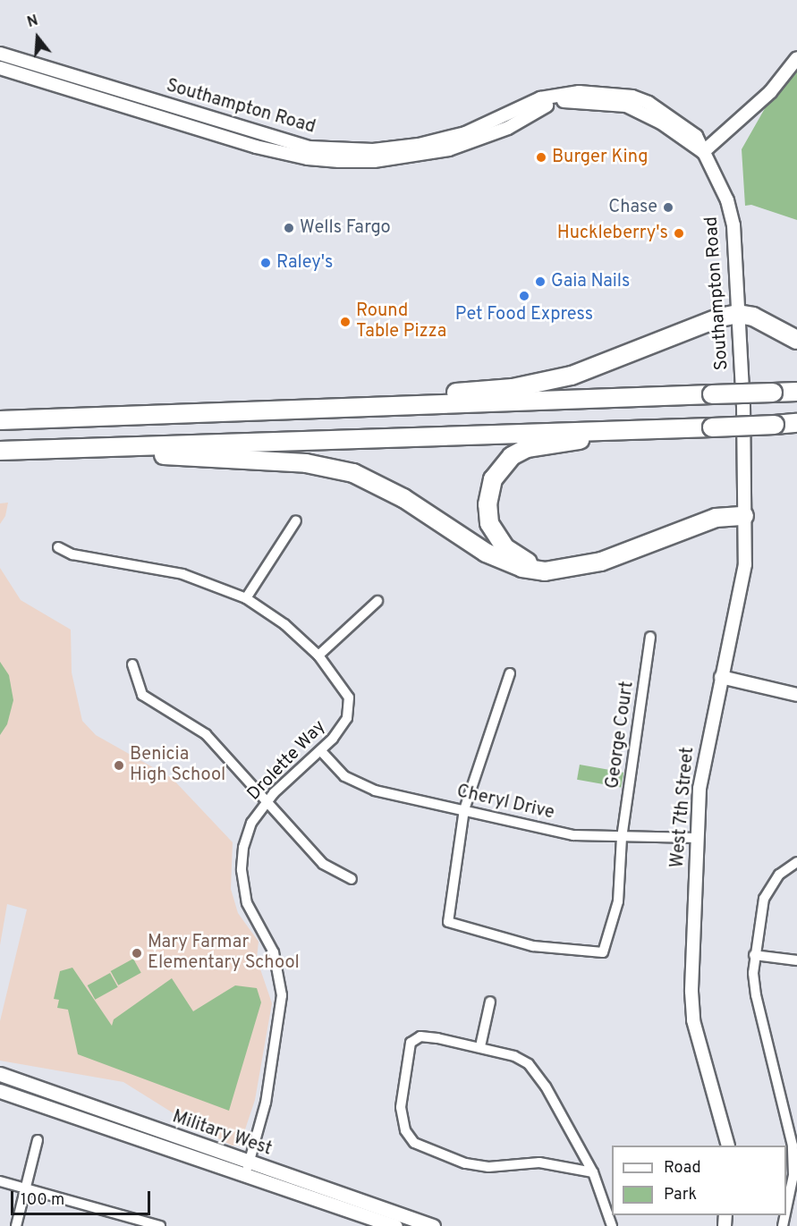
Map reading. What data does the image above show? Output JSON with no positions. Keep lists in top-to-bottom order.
{
  "streets": {
    "main road": ["Military West"],
    "street": [
      "Southampton Road",
      "George Court",
      "Drolette Way",
      "Cheryl Drive",
      "West 7th Street"
    ]
  },
  "crossings": [
    ["Southampton Road", "West 7th Street"],
    ["George Court", "Cheryl Drive"],
    ["Drolette Way", "Cheryl Drive"],
    ["Drolette Way", "Military West"],
    ["Cheryl Drive", "West 7th Street"]
  ],
  "places": [
    "Burger King",
    "Chase",
    "Wells Fargo",
    "Huckleberry's",
    "Raley's",
    "Gaia Nails",
    "Pet Food Express",
    "Round Table Pizza",
    "Benicia High School",
    "Mary Farmar Elementary School"
  ],
  "legend": ["Road", "Park"],
  "scale_bar": "100 m",
  "north": "top"
}
